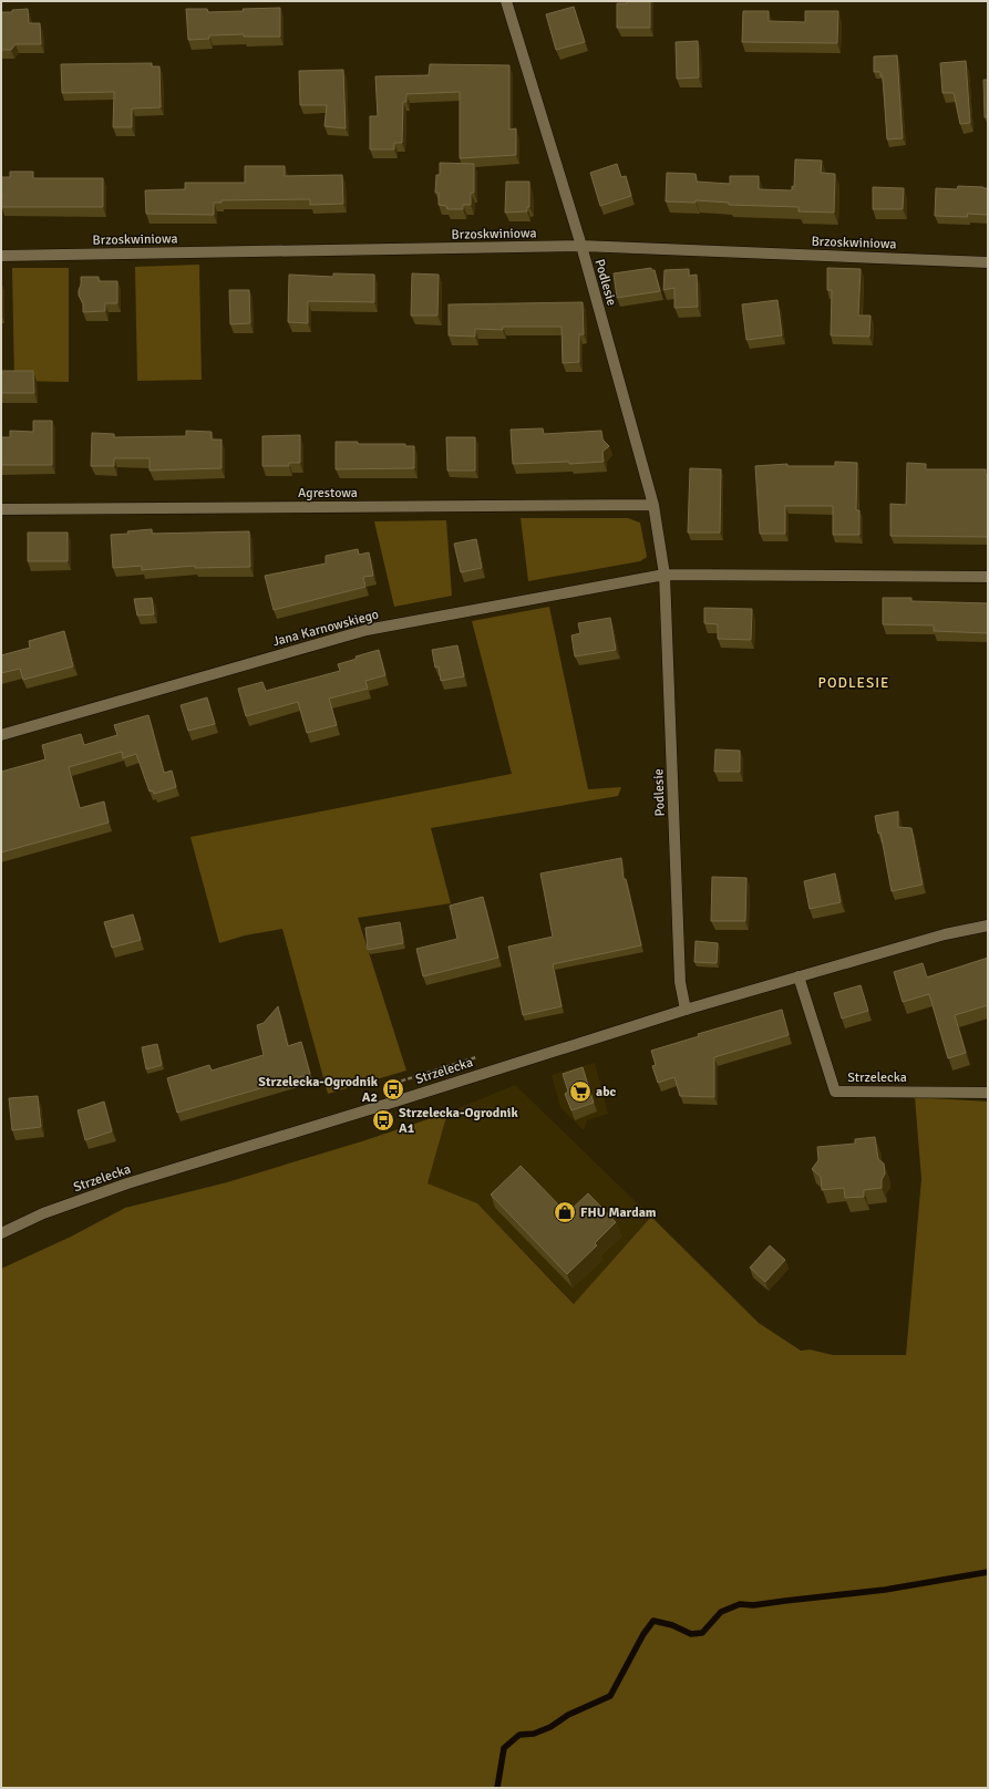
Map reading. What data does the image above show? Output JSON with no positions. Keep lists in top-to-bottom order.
{
  "streets": {
    "street": [
      "Brzoskwiniowa",
      "Podlesie",
      "Agrestowa",
      "Jana Karnowskiego",
      "Strzelecka"
    ]
  },
  "crossings": [
    ["Brzoskwiniowa", "Podlesie"],
    ["Podlesie", "Agrestowa"],
    ["Podlesie", "Jana Karnowskiego"],
    ["Podlesie", "Strzelecka"]
  ],
  "districts": ["PODLESIE"],
  "places": {
    "bus stop": ["Strzelecka-Ogrodnik A2", "Strzelecka-Ogrodnik A1"],
    "supermarket": ["abc"],
    "shop": ["FHU Mardam"]
  }
}
